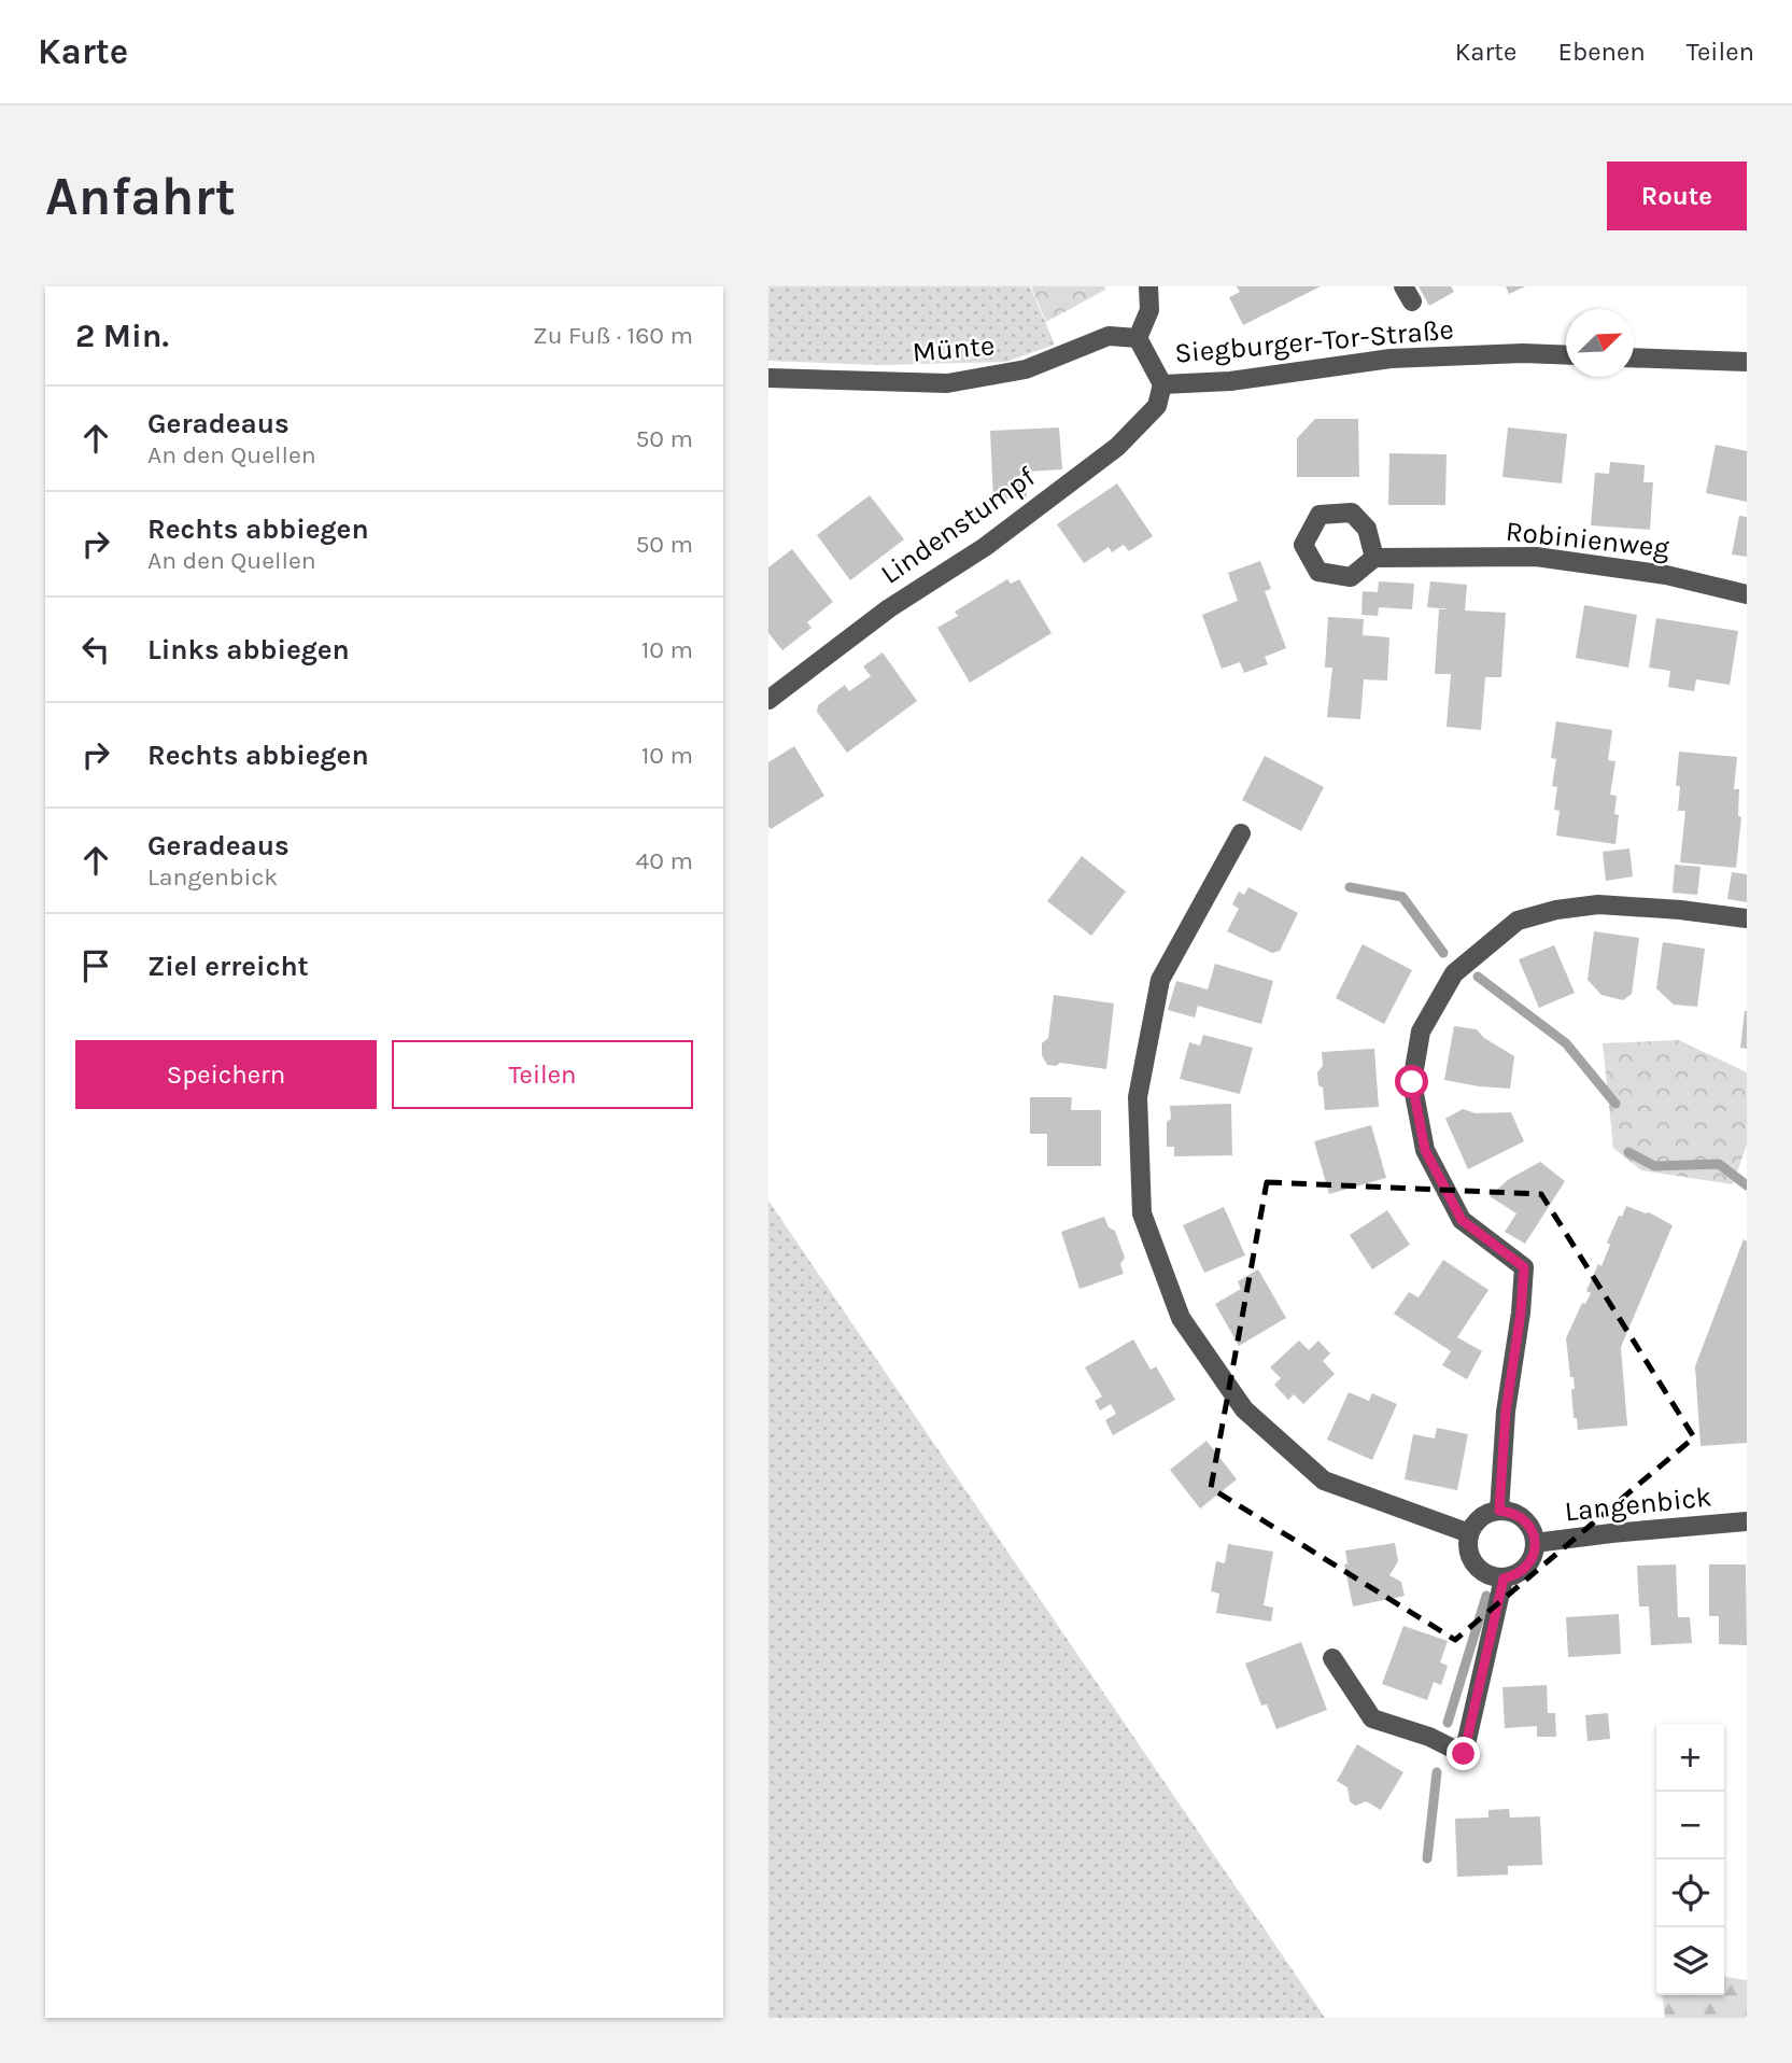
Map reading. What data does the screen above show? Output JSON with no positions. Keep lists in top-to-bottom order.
{
  "streets": {
    "street": [
      "Siegburger-Tor-Straße",
      "Münte",
      "Lindenstumpf",
      "Robinienweg",
      "Langenbick"
    ]
  },
  "crossings": [
    ["Siegburger-Tor-Straße", "Münte"],
    ["Siegburger-Tor-Straße", "Lindenstumpf"]
  ],
  "north": "top right",
  "page": {
    "header": "Karte",
    "nav": ["Karte", "Ebenen", "Teilen"],
    "buttons": [
      "Route",
      ["Speichern", "Teilen"]
    ],
    "title": "Anfahrt",
    "heading": ["2 Min.", "Zu Fuß · 160 m"],
    "list": [
      ["Geradeaus", "An den Quellen", "50 m"],
      ["Rechts abbiegen", "An den Quellen", "50 m"],
      ["Links abbiegen", "10 m"],
      ["Rechts abbiegen", "10 m"],
      ["Geradeaus", "Langenbick", "40 m"],
      "Ziel erreicht"
    ],
    "map_buttons": ["+", "−"]
  }
}
